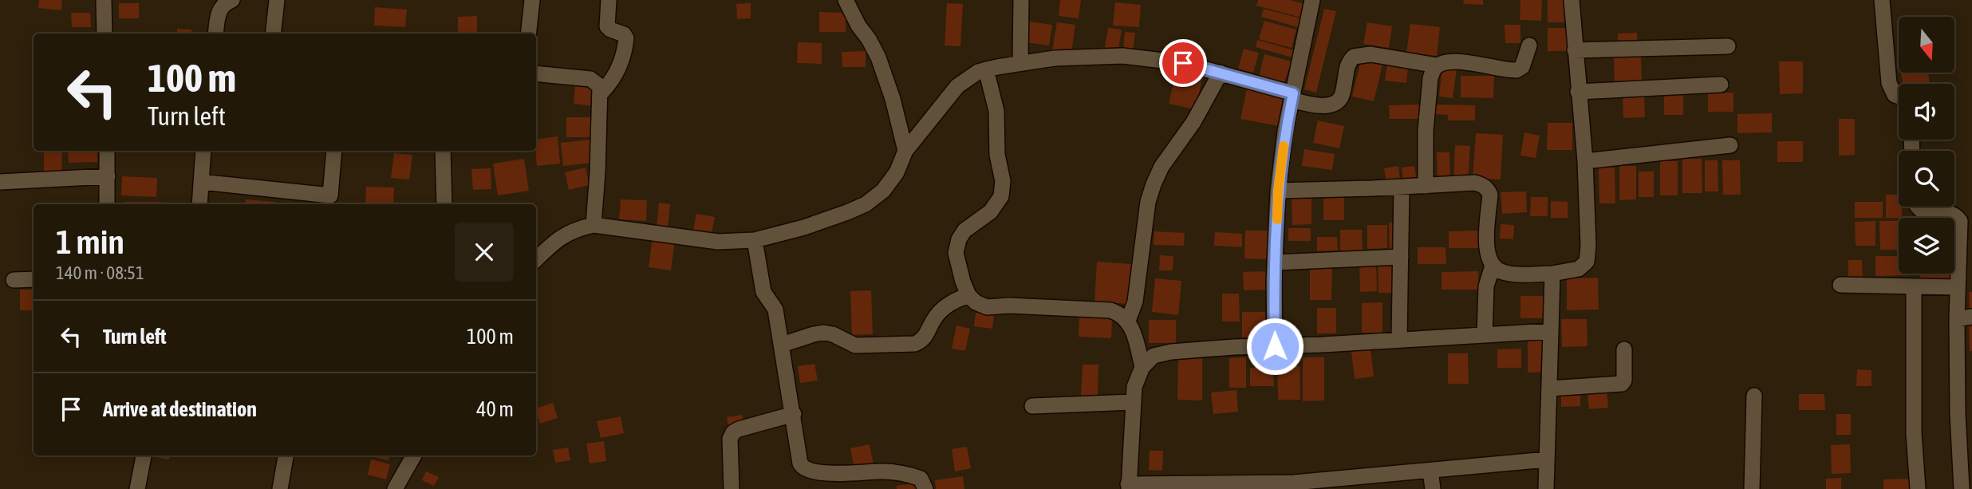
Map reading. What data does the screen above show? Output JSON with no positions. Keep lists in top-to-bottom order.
{
  "north": "bottom",
  "page": {
    "turn": ["100 m", "Turn left"],
    "heading": ["1 min", "140 m · 08:51"],
    "list": [
      {
        "name": "Turn left",
        "value": "100 m"
      },
      {
        "name": "Arrive at destination",
        "value": "40 m"
      }
    ]
  }
}
